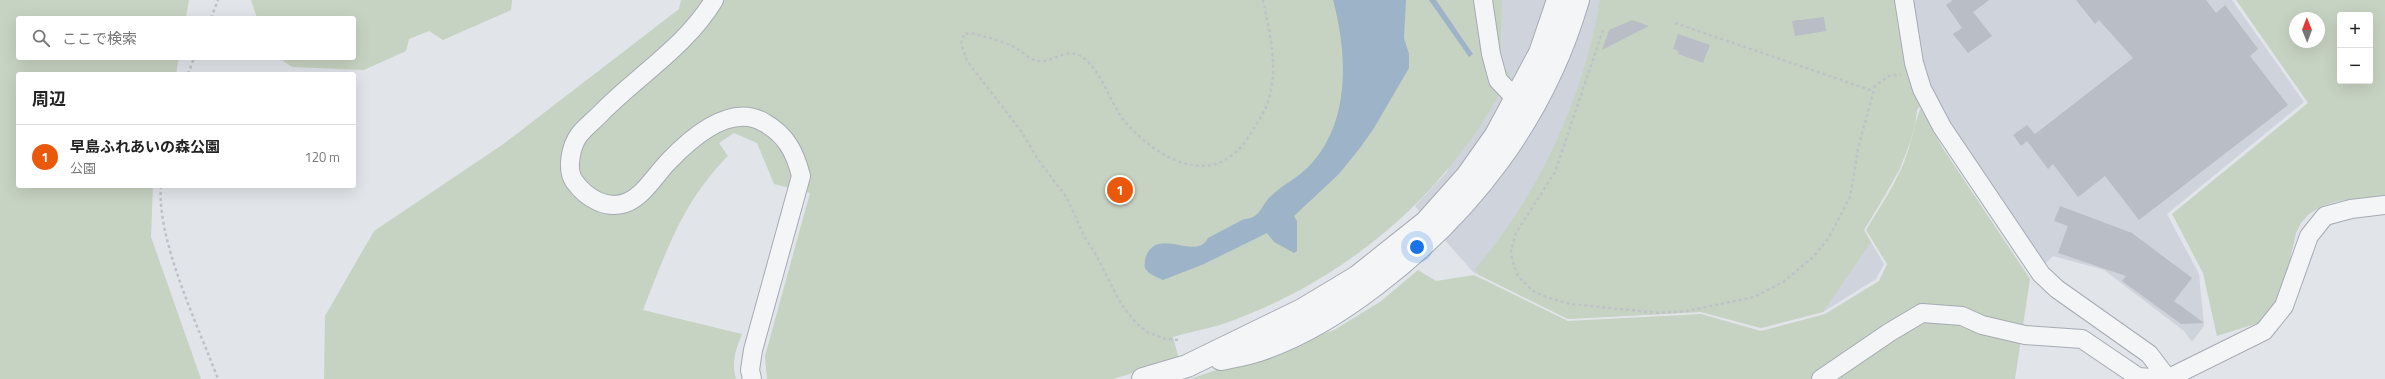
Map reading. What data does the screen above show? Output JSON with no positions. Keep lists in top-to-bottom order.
{
  "north": "top",
  "page": {
    "map_buttons": ["+", "−"],
    "search": "ここで検索",
    "heading": "周辺",
    "list": [
      {
        "mark": "1",
        "name": "早島ふれあいの森公園",
        "note": "公園",
        "value": "120 m"
      }
    ],
    "pins": "1"
  }
}
